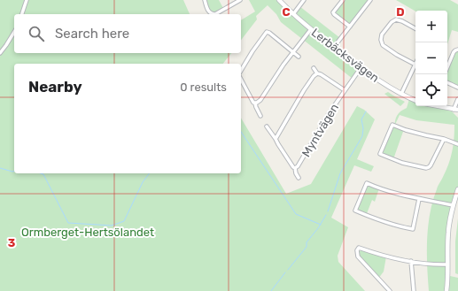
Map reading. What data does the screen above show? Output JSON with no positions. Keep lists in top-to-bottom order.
{
  "streets": {
    "street": ["Lerbäcksvägen", "Myntvägen"]
  },
  "crossings": [
    ["Lerbäcksvägen", "Myntvägen"]
  ],
  "parks": ["Ormberget-Hertsölandet"],
  "page": {
    "map_buttons": ["+", "−"],
    "search": "Search here",
    "heading": ["Nearby", "0 results"]
  },
  "grid": {
    "columns": ["C", "D"],
    "rows": ["3"]
  }
}
